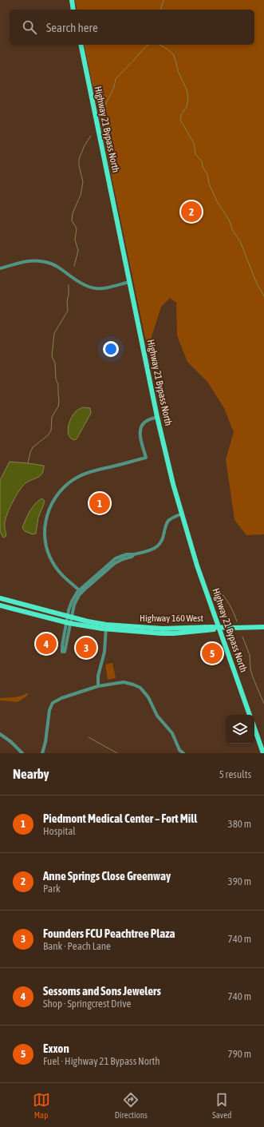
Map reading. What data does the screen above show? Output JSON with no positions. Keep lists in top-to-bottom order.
{
  "streets": {
    "main road": ["Highway 21 Bypass North", "Highway 160 West"]
  },
  "crossings": [
    ["Highway 21 Bypass North", "Highway 160 West"]
  ],
  "page": {
    "search": "Search here",
    "pins": [
      "2",
      "1",
      "4",
      "3",
      "5"
    ],
    "heading": ["Nearby", "5 results"],
    "list": [
      {
        "mark": "1",
        "name": "Piedmont Medical Center – Fort Mill",
        "note": "Hospital",
        "value": "380 m"
      },
      {
        "mark": "2",
        "name": "Anne Springs Close Greenway",
        "note": "Park",
        "value": "390 m"
      },
      {
        "mark": "3",
        "name": "Founders FCU Peachtree Plaza",
        "note": "Bank · Peach Lane",
        "value": "740 m"
      },
      {
        "mark": "4",
        "name": "Sessoms and Sons Jewelers",
        "note": "Shop · Springcrest Drive",
        "value": "740 m"
      },
      {
        "mark": "5",
        "name": "Exxon",
        "note": "Fuel · Highway 21 Bypass North",
        "value": "790 m"
      }
    ],
    "nav": ["Map", "Directions", "Saved"]
  }
}
